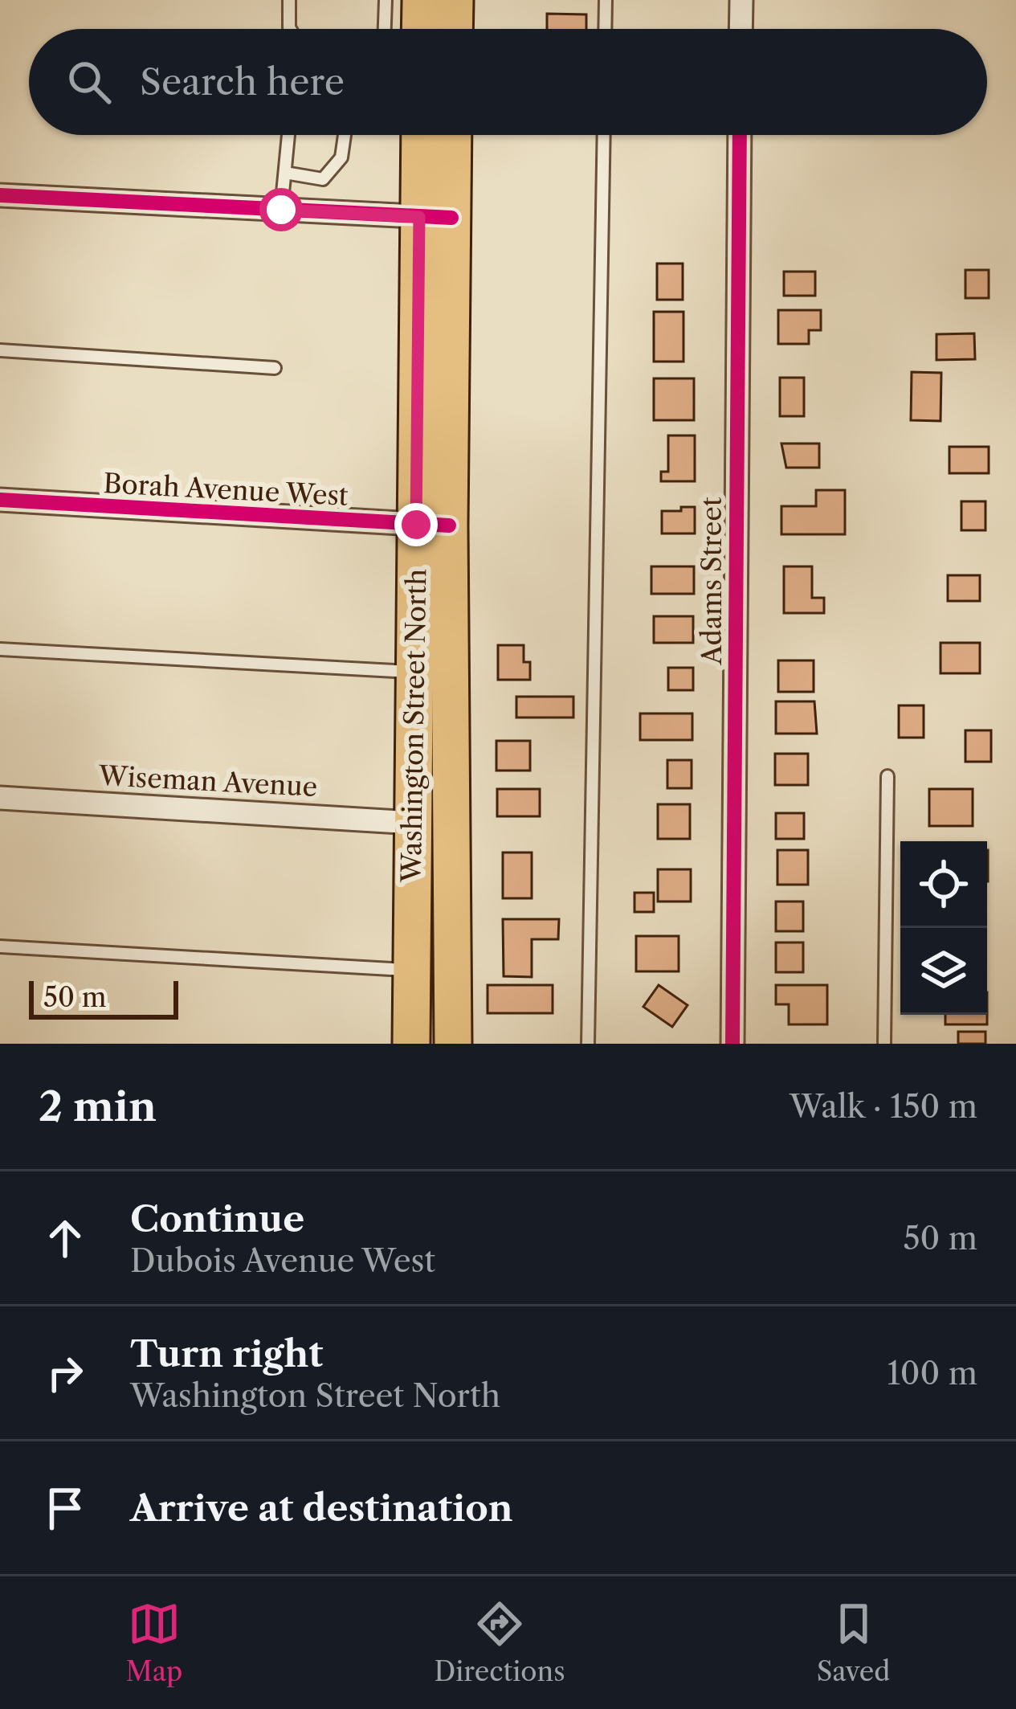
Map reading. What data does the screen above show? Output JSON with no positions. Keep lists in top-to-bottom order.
{
  "streets": {
    "main road": ["Washington Street North"],
    "street": ["Borah Avenue West", "Adams Street", "Wiseman Avenue"]
  },
  "crossings": [
    ["Borah Avenue West", "Washington Street North"],
    ["Washington Street North", "Wiseman Avenue"]
  ],
  "scale_bar": "50 m",
  "page": {
    "search": "Search here",
    "scale": "50 m",
    "heading": ["2 min", "Walk · 150 m"],
    "list": [
      ["Continue", "Dubois Avenue West", "50 m"],
      ["Turn right", "Washington Street North", "100 m"],
      "Arrive at destination"
    ],
    "nav": ["Map", "Directions", "Saved"]
  }
}
